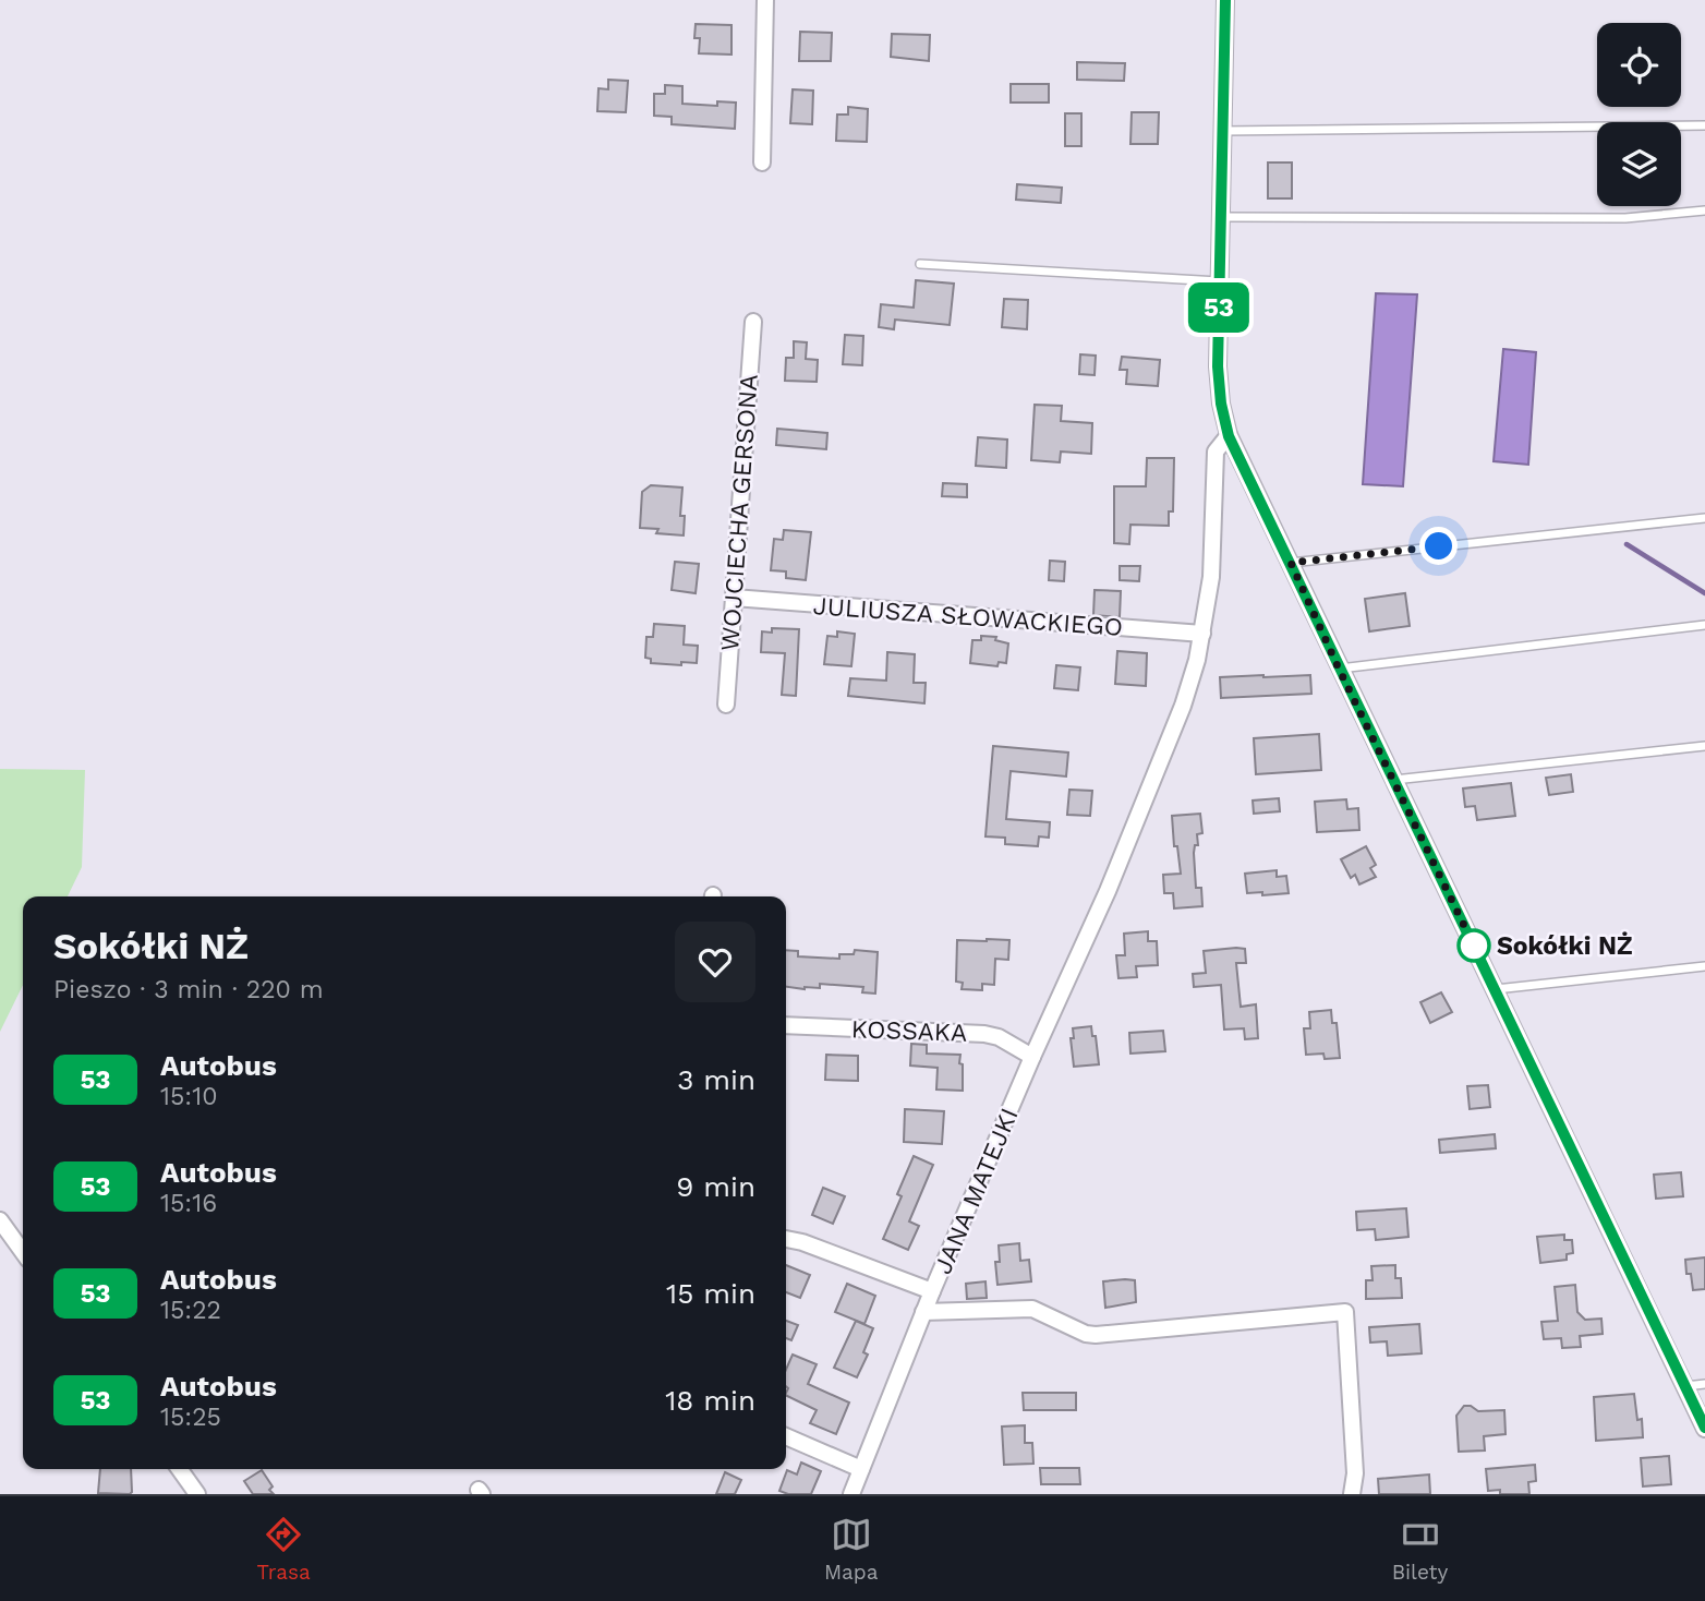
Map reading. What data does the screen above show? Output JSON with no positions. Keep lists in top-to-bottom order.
{
  "streets": {
    "street": [
      "WOJCIECHA GERSONA",
      "JULIUSZA SŁOWACKIEGO",
      "KOSSAKA",
      "JANA MATEJKI"
    ]
  },
  "crossings": [
    ["WOJCIECHA GERSONA", "JULIUSZA SŁOWACKIEGO"],
    ["JULIUSZA SŁOWACKIEGO", "JANA MATEJKI"],
    ["KOSSAKA", "JANA MATEJKI"]
  ],
  "places": ["Sokółki NŻ"],
  "lines": ["bus line 53"],
  "page": {
    "on_map": "53",
    "heading": ["Sokółki NŻ", "Pieszo · 3 min · 220 m"],
    "list": [
      {
        "mark": "53",
        "name": "Autobus",
        "note": "15:10",
        "value": "3 min"
      },
      {
        "mark": "53",
        "name": "Autobus",
        "note": "15:16",
        "value": "9 min"
      },
      {
        "mark": "53",
        "name": "Autobus",
        "note": "15:22",
        "value": "15 min"
      },
      {
        "mark": "53",
        "name": "Autobus",
        "note": "15:25",
        "value": "18 min"
      }
    ],
    "tabs": ["Trasa", "Mapa", "Bilety"]
  }
}
